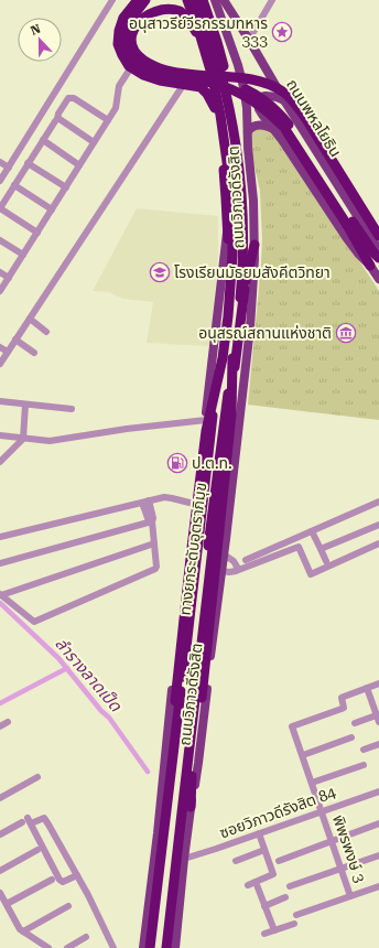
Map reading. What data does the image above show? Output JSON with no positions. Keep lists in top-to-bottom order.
{
  "streets": {
    "highway": ["ถนนวิภาวดีรังสิต", "ทางยกระดับอุตราภิมุข"],
    "main road": ["ถนนพหลโยธิน"],
    "street": ["ซอยวิภาวดีรังสิต 84", "พิพรพงษ์ 3"]
  },
  "crossings": [
    ["ถนนวิภาวดีรังสิต", "ซอยวิภาวดีรังสิต 84"],
    ["ซอยวิภาวดีรังสิต 84", "พิพรพงษ์ 3"]
  ],
  "water": ["ลำรางลาดเป็ด"],
  "places": {
    "place": ["อนุสาวรีย์วีรกรรมทหาร 333"],
    "school or university": ["โรงเรียนมัธยมสังคีตวิทยา"],
    "museum": ["อนุสรณ์สถานแห่งชาติ"],
    "fuel station": ["ป.ต.ท."]
  },
  "north": "top"
}
